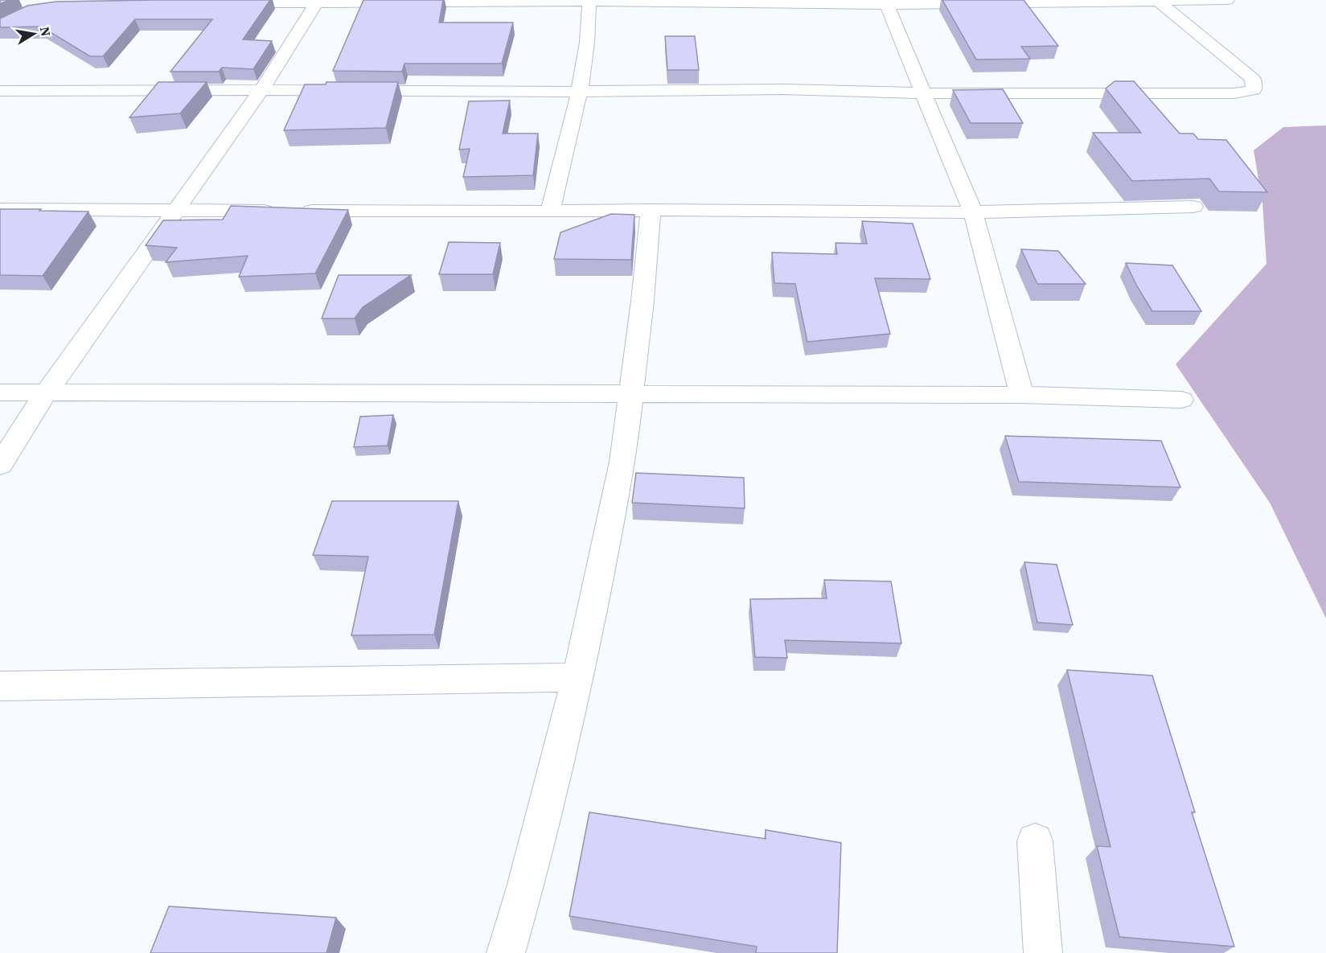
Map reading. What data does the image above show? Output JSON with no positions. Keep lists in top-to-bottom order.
{
  "north": "right"
}
